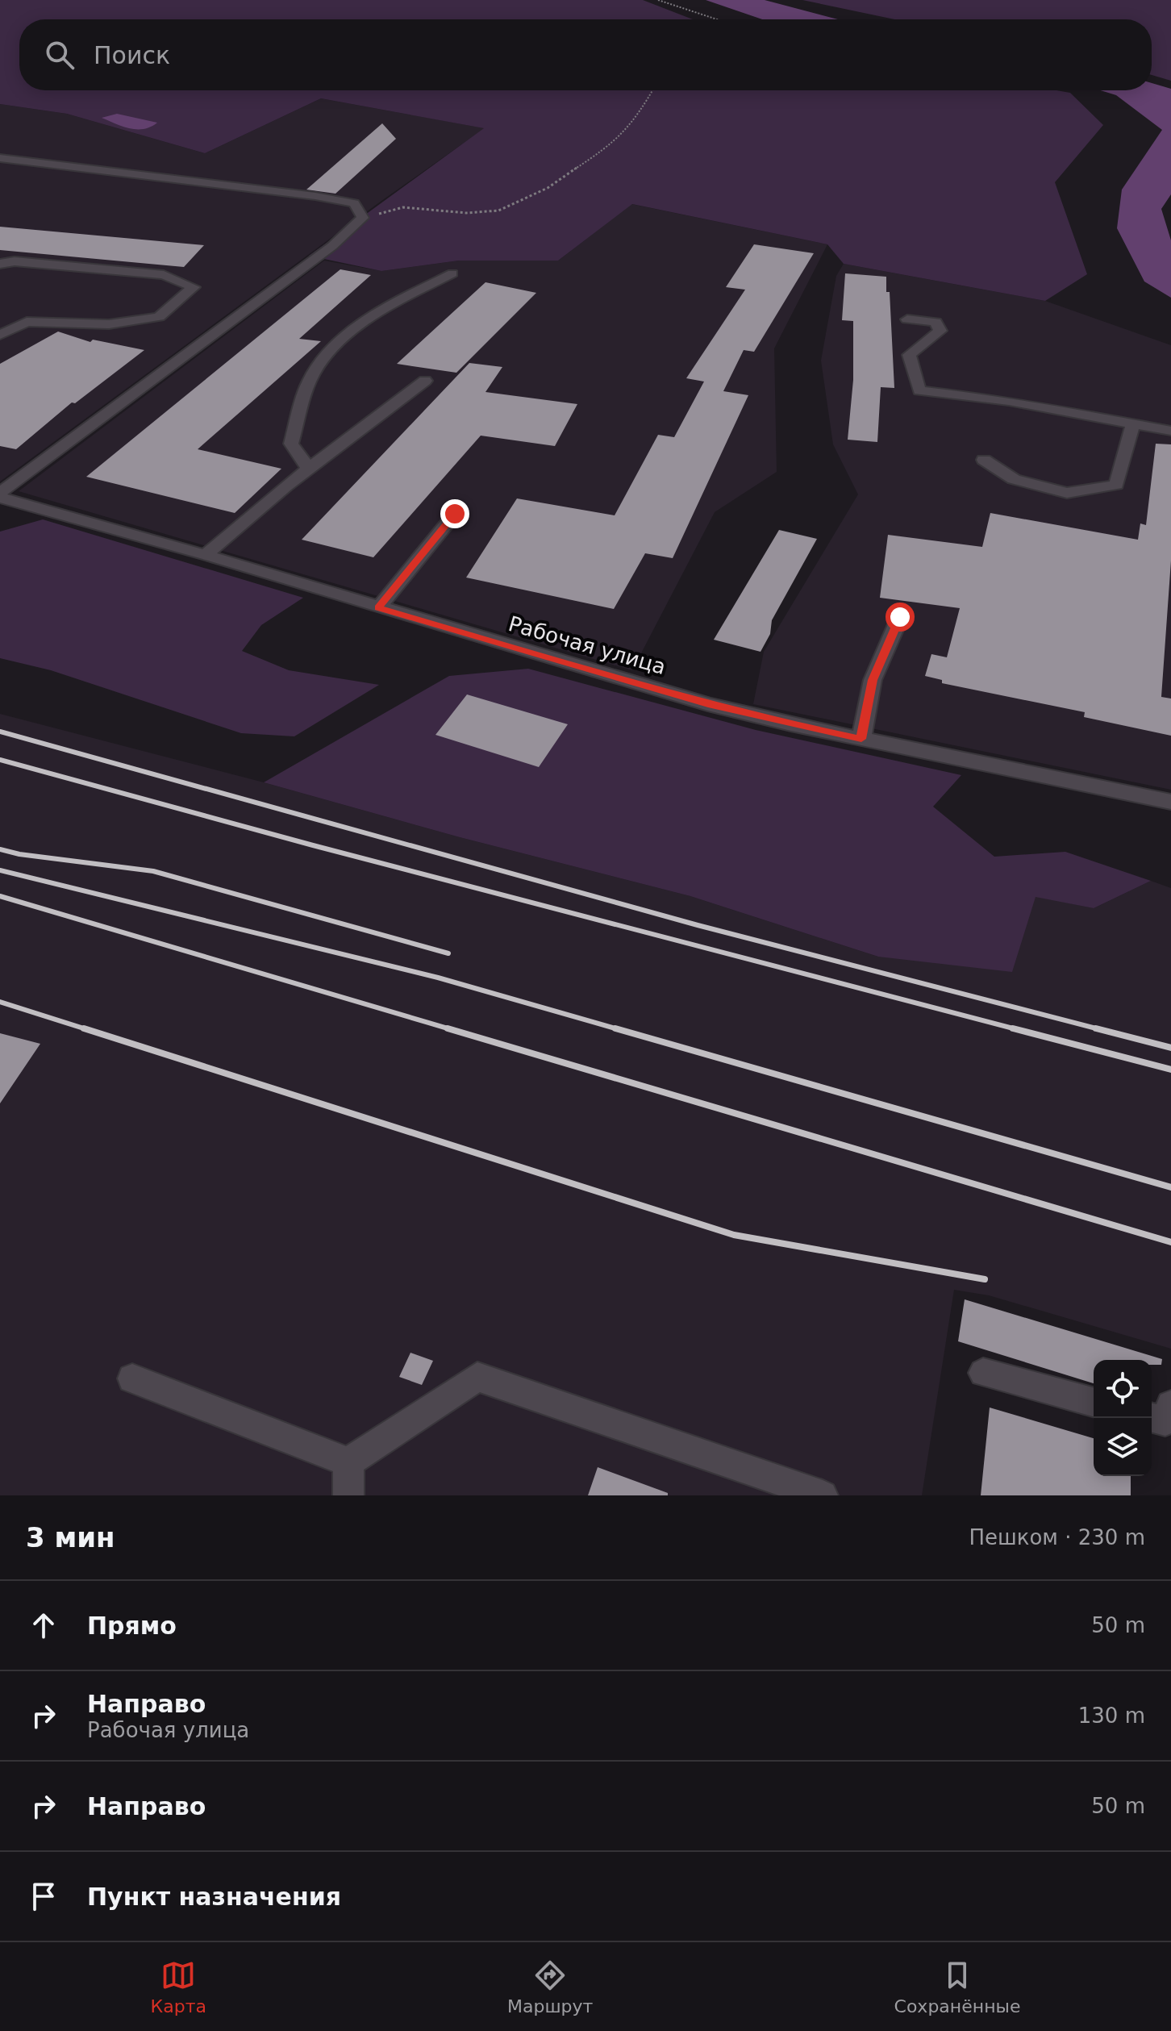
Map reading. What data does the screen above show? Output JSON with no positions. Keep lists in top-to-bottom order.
{
  "streets": {
    "street": ["Рабочая улица"]
  },
  "page": {
    "search": "Поиск",
    "heading": ["3 мин", "Пешком · 230 m"],
    "list": [
      ["Прямо", "50 m"],
      ["Направо", "Рабочая улица", "130 m"],
      ["Направо", "50 m"],
      "Пункт назначения"
    ],
    "nav": ["Карта", "Маршрут", "Сохранённые"]
  }
}
